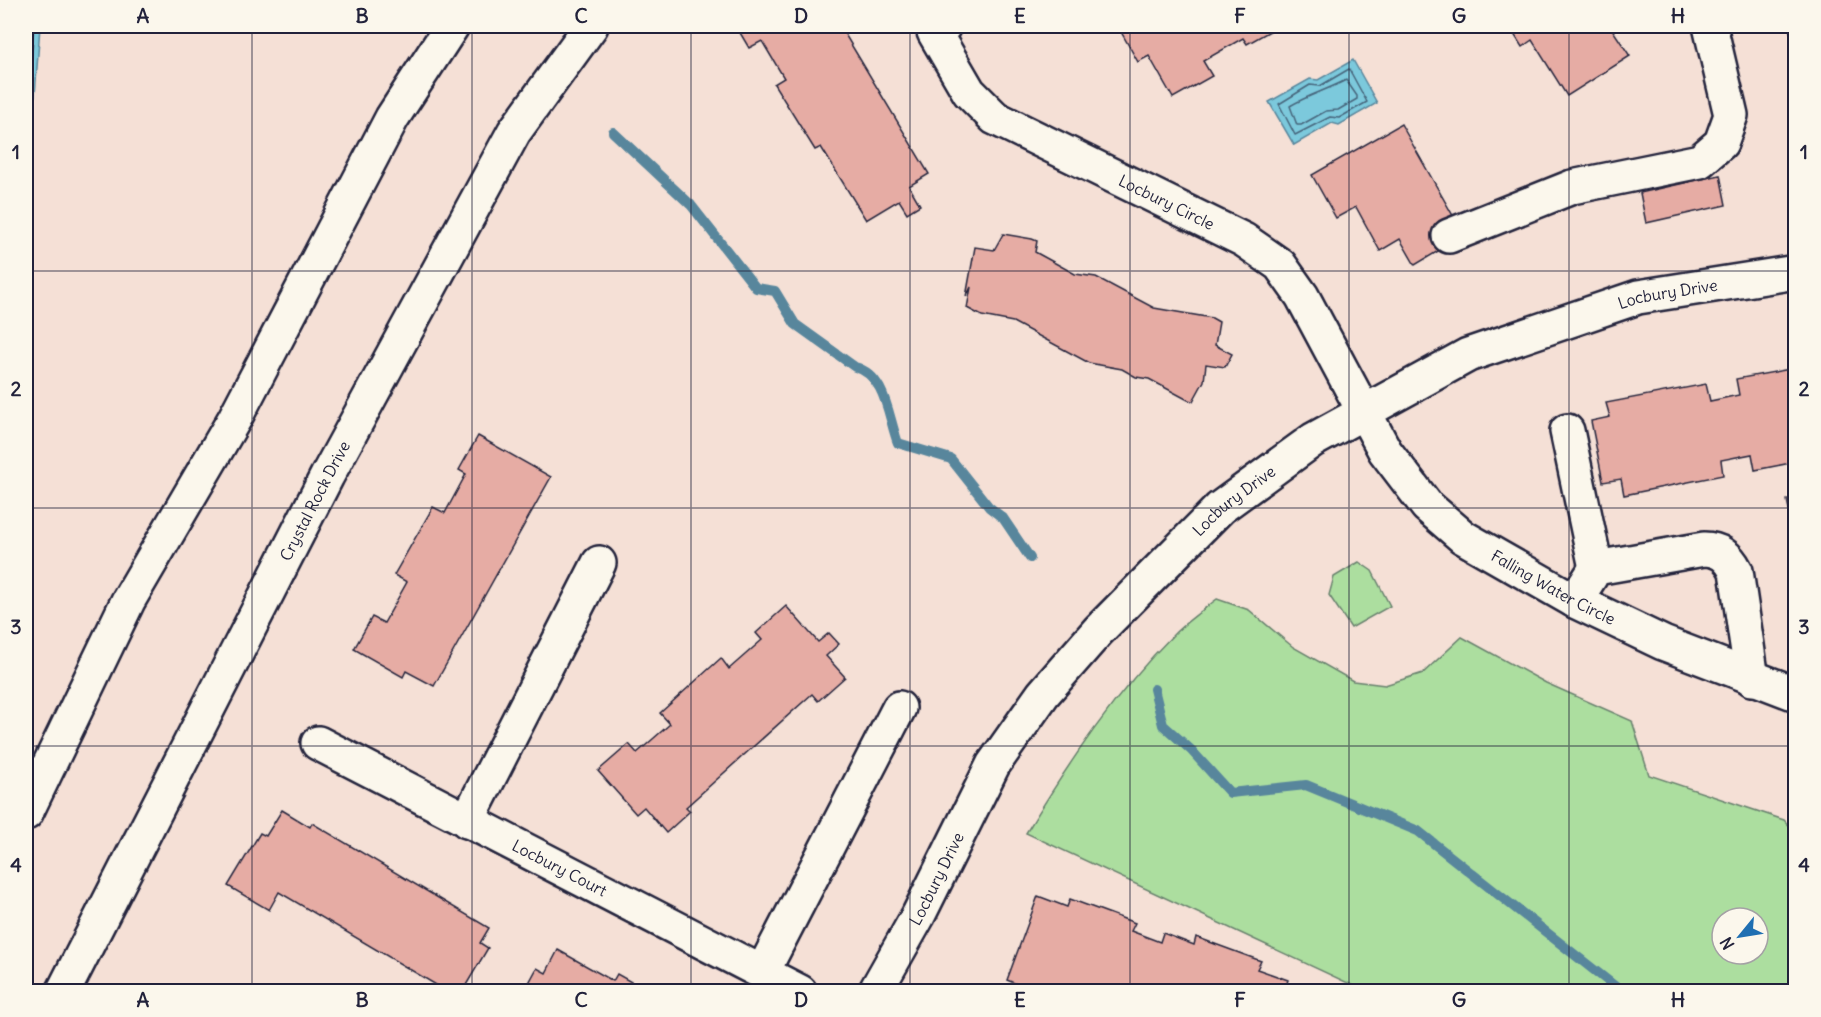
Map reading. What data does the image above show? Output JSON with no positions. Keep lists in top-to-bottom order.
{
  "streets": {
    "street": [
      "Locbury Circle",
      "Locbury Drive",
      "Crystal Rock Drive",
      "Falling Water Circle",
      "Locbury Court"
    ]
  },
  "crossings": [
    ["Locbury Circle", "Locbury Drive"],
    ["Locbury Circle", "Falling Water Circle"],
    ["Locbury Drive", "Falling Water Circle"]
  ],
  "north": "bottom left",
  "grid": {
    "columns": [
      "A",
      "B",
      "C",
      "D",
      "E",
      "F",
      "G",
      "H"
    ],
    "rows": [
      "1",
      "2",
      "3",
      "4"
    ]
  }
}
